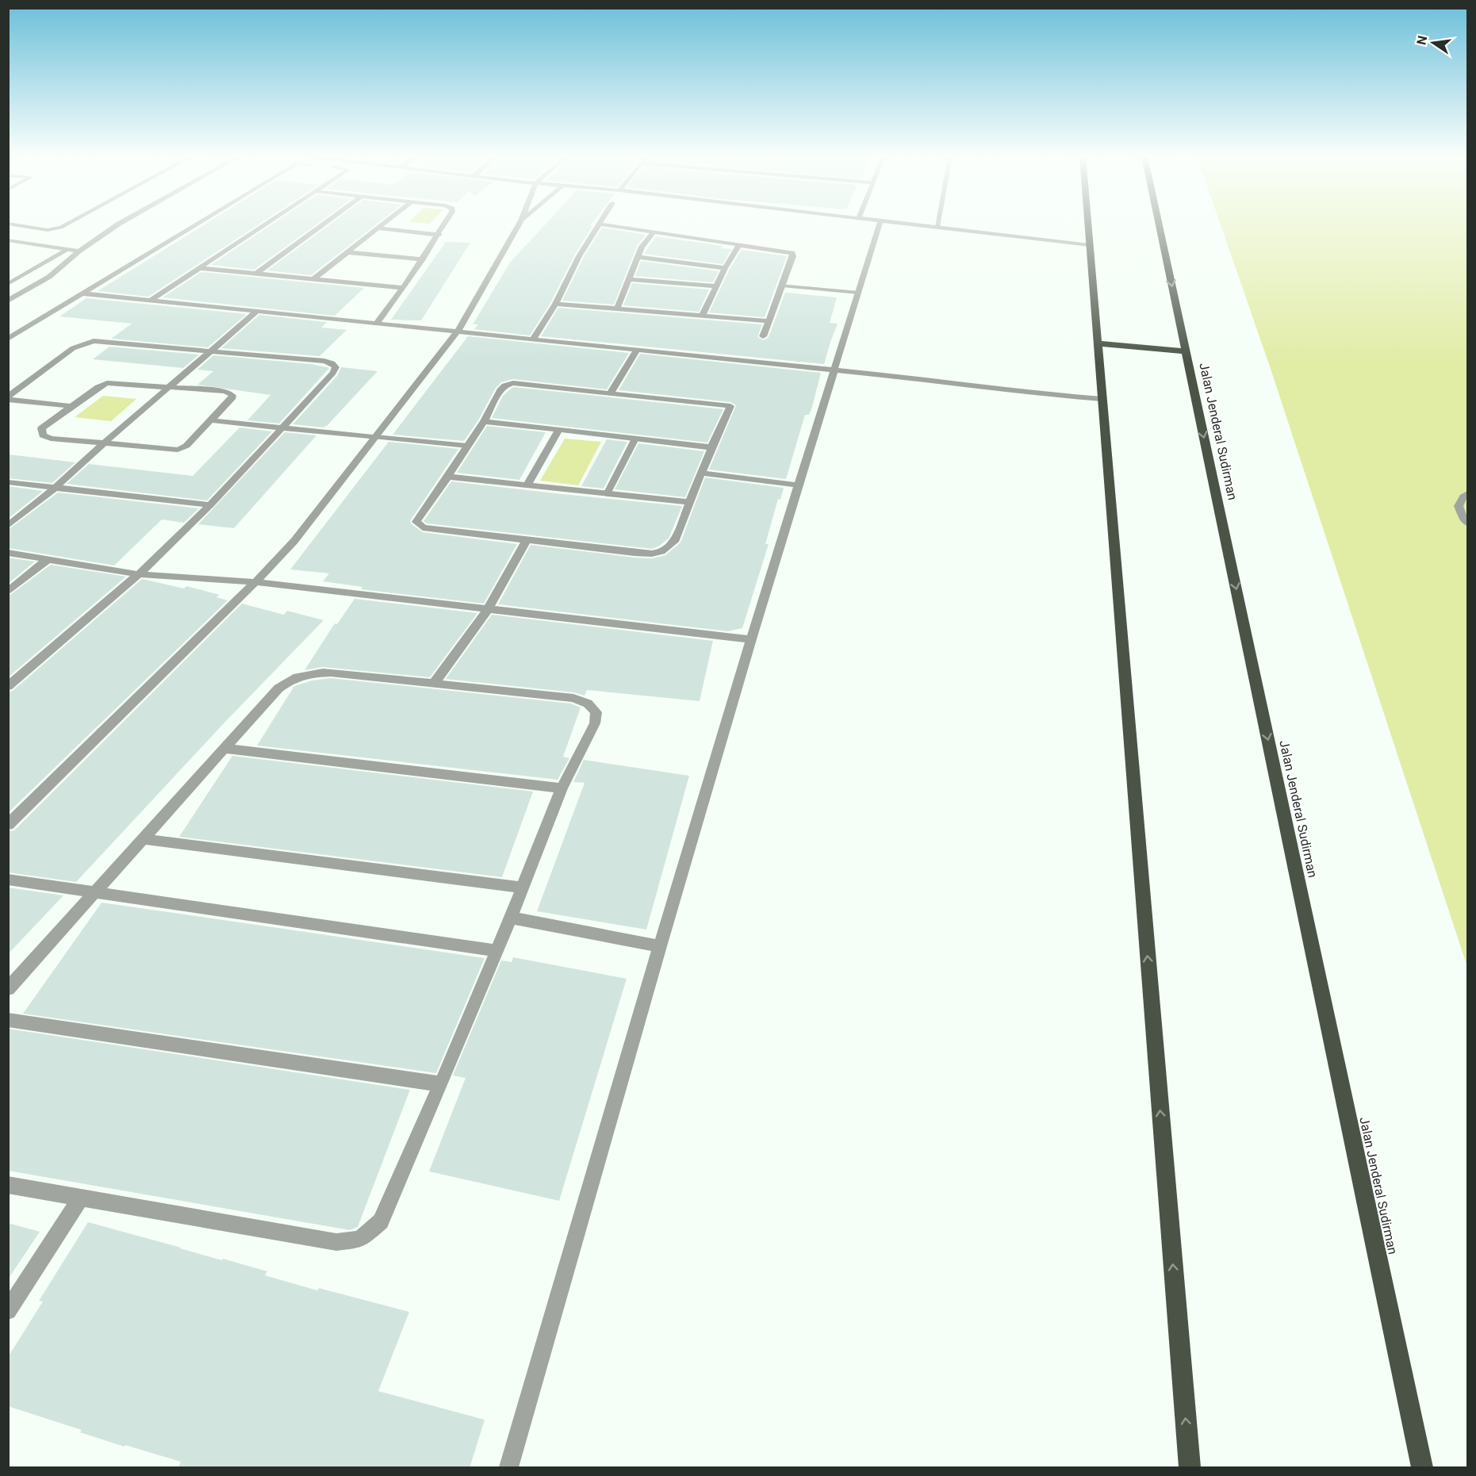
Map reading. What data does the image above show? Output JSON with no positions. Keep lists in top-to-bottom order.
{
  "streets": {
    "highway": ["Jalan Jenderal Sudirman"]
  },
  "one_way": ["Jalan Jenderal Sudirman"],
  "north": "left"
}
